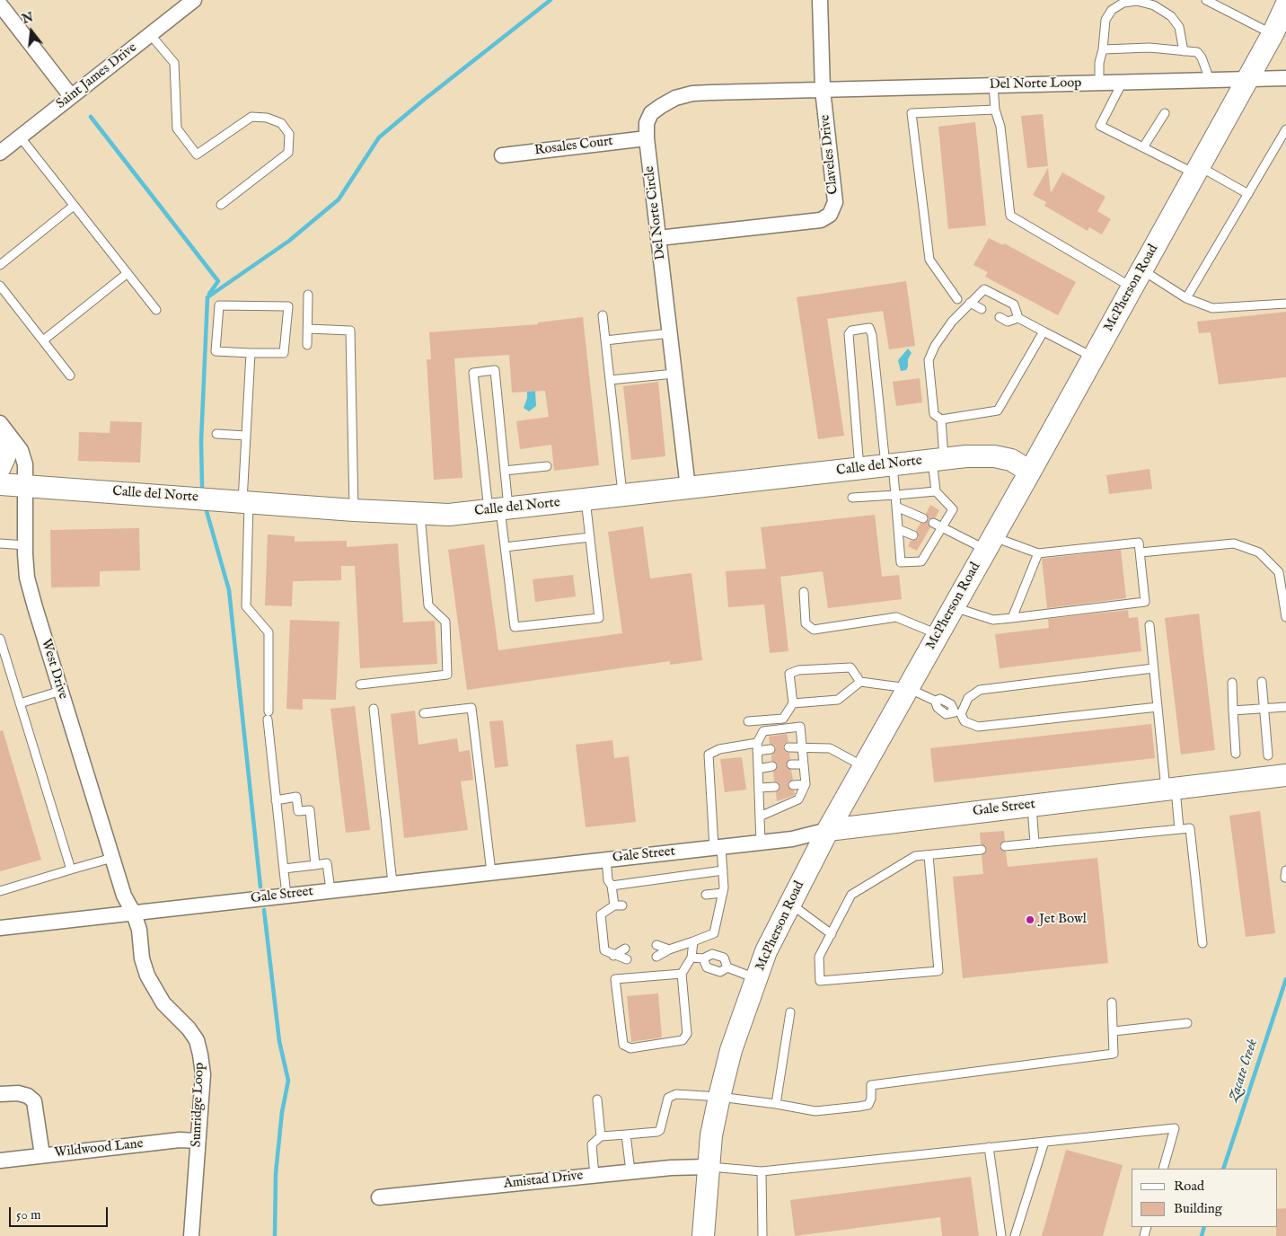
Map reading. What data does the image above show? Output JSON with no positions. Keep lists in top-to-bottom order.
{
  "streets": {
    "street": [
      "Saint James Drive",
      "Del Norte Loop",
      "Rosales Court",
      "Claveles Drive",
      "Del Norte Circle",
      "McPherson Road",
      "Calle del Norte",
      "West Drive",
      "Gale Street",
      "Sunridge Loop",
      "Wildwood Lane",
      "Amistad Drive"
    ]
  },
  "crossings": [
    ["Del Norte Loop", "Claveles Drive"],
    ["Del Norte Loop", "Del Norte Circle"],
    ["Del Norte Loop", "McPherson Road"],
    ["Rosales Court", "Del Norte Circle"],
    ["Claveles Drive", "Del Norte Circle"],
    ["Del Norte Circle", "Calle del Norte"],
    ["McPherson Road", "Calle del Norte"],
    ["McPherson Road", "Gale Street"],
    ["McPherson Road", "Amistad Drive"],
    ["Calle del Norte", "West Drive"],
    ["West Drive", "Gale Street"],
    ["West Drive", "Sunridge Loop"],
    ["Gale Street", "Sunridge Loop"],
    ["Sunridge Loop", "Wildwood Lane"]
  ],
  "water": ["Zacate Creek"],
  "places": ["Jet Bowl"],
  "legend": ["Road", "Building"],
  "scale_bar": "50 m",
  "north": "top"
}
